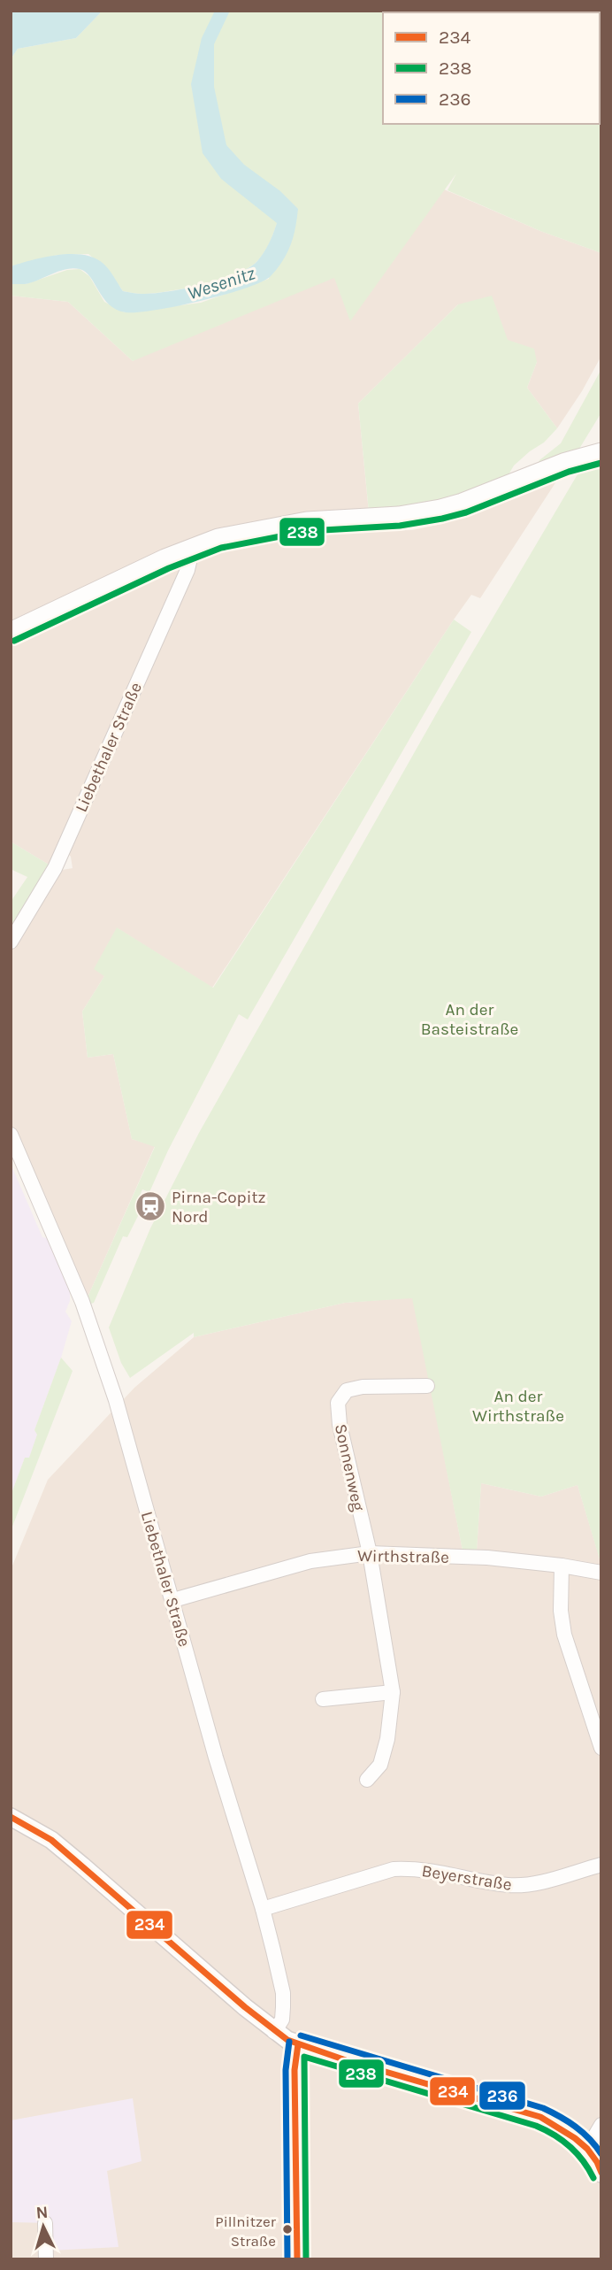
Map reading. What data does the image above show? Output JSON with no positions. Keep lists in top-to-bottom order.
{
  "streets": {
    "street": [
      "Liebethaler Straße",
      "Sonnenweg",
      "Wirthstraße",
      "Beyerstraße"
    ]
  },
  "crossings": [
    ["Liebethaler Straße", "Wirthstraße"],
    ["Liebethaler Straße", "Beyerstraße"],
    ["Sonnenweg", "Wirthstraße"]
  ],
  "water": ["Wesenitz"],
  "parks": ["An der Basteistraße", "An der Wirthstraße"],
  "places": {
    "station": ["Pirna-Copitz Nord"],
    "other": ["Pillnitzer Straße"]
  },
  "lines": ["transit line 238", "transit line 234", "transit line 236"],
  "legend": ["234", "238", "236"],
  "north": "top"
}
